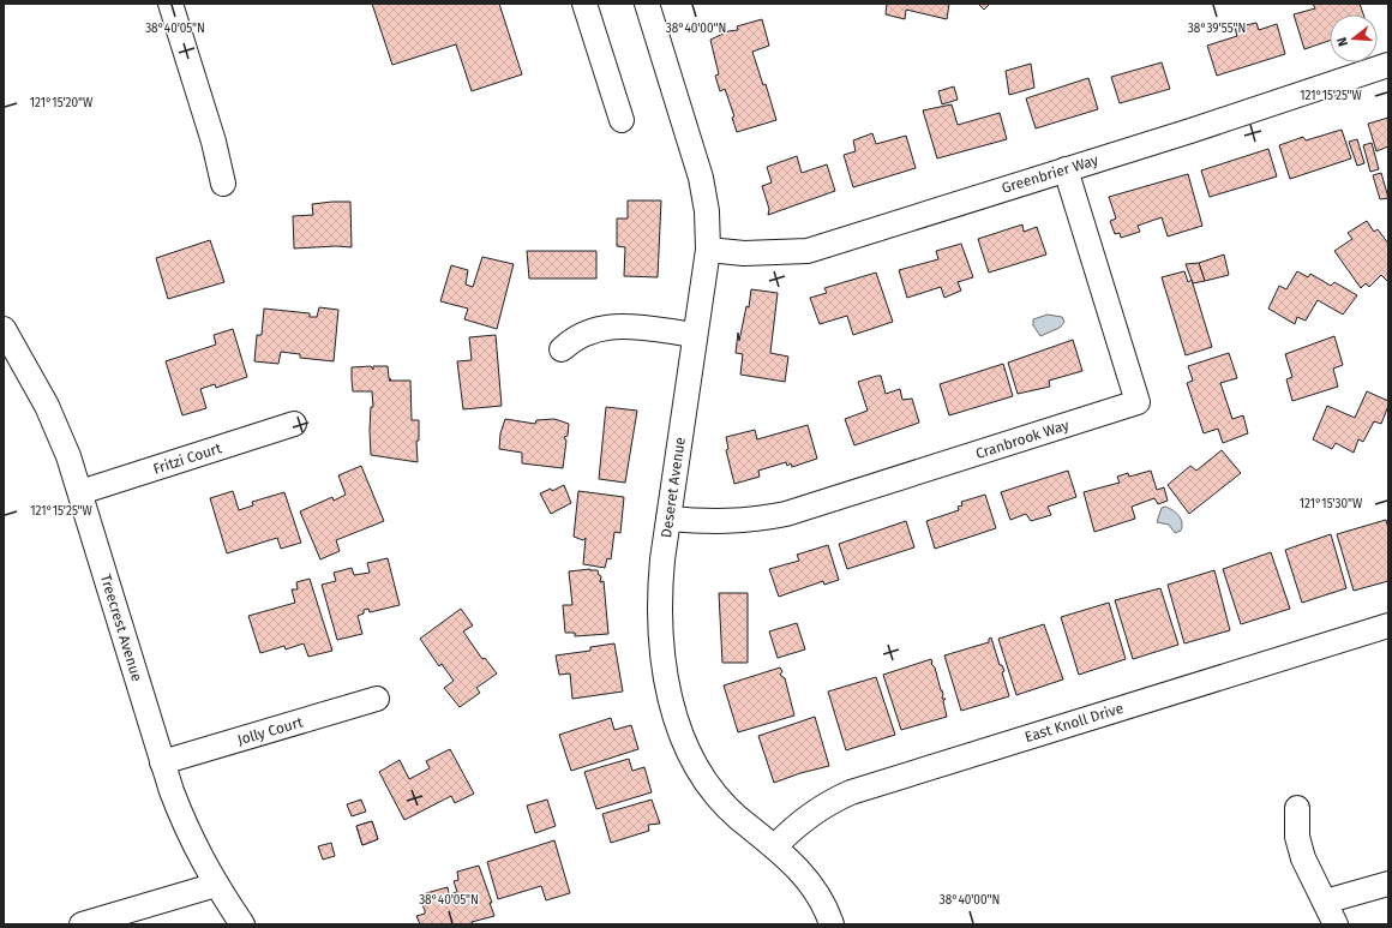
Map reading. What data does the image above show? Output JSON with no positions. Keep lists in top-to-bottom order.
{
  "streets": {
    "street": [
      "Greenbrier Way",
      "Cranbrook Way",
      "Fritzi Court",
      "Deseret Avenue",
      "Treecrest Avenue",
      "East Knoll Drive",
      "Jolly Court"
    ]
  },
  "crossings": [
    ["Greenbrier Way", "Cranbrook Way"],
    ["Greenbrier Way", "Deseret Avenue"],
    ["Cranbrook Way", "Deseret Avenue"],
    ["Fritzi Court", "Treecrest Avenue"],
    ["Deseret Avenue", "East Knoll Drive"],
    ["Treecrest Avenue", "Jolly Court"]
  ],
  "north": "left",
  "coordinates": [
    "38°40'05\"N",
    "38°40'00\"N",
    "38°39'55\"N",
    "121°15'25\"W",
    "121°15'20\"W",
    "121°15'30\"W"
  ]
}
